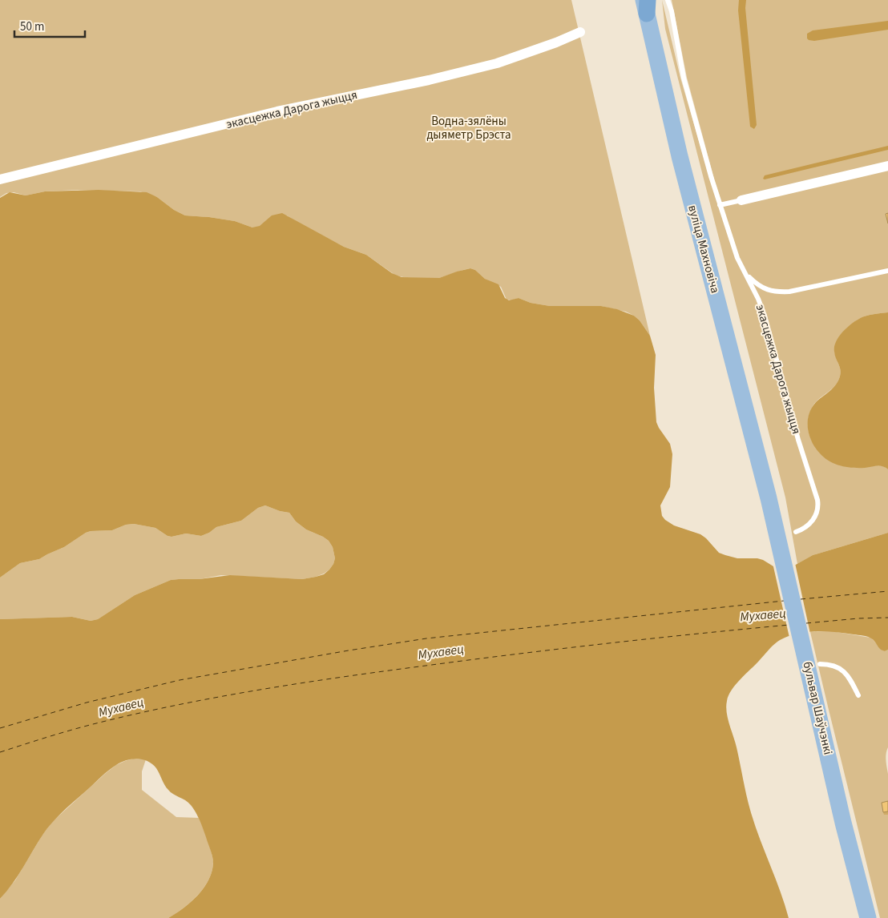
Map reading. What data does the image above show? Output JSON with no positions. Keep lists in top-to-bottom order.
{
  "streets": {
    "main road": ["вуліца Махновіча", "бульвар Шаўчэнкі"],
    "street": ["экасцежка Дарога жыцця"]
  },
  "crossings": [
    ["вуліца Махновіча", "бульвар Шаўчэнкі"]
  ],
  "water": ["Мухавец"],
  "parks": ["Водна-зялёны дыяметр Брэста"],
  "scale_bar": "50 m"
}
